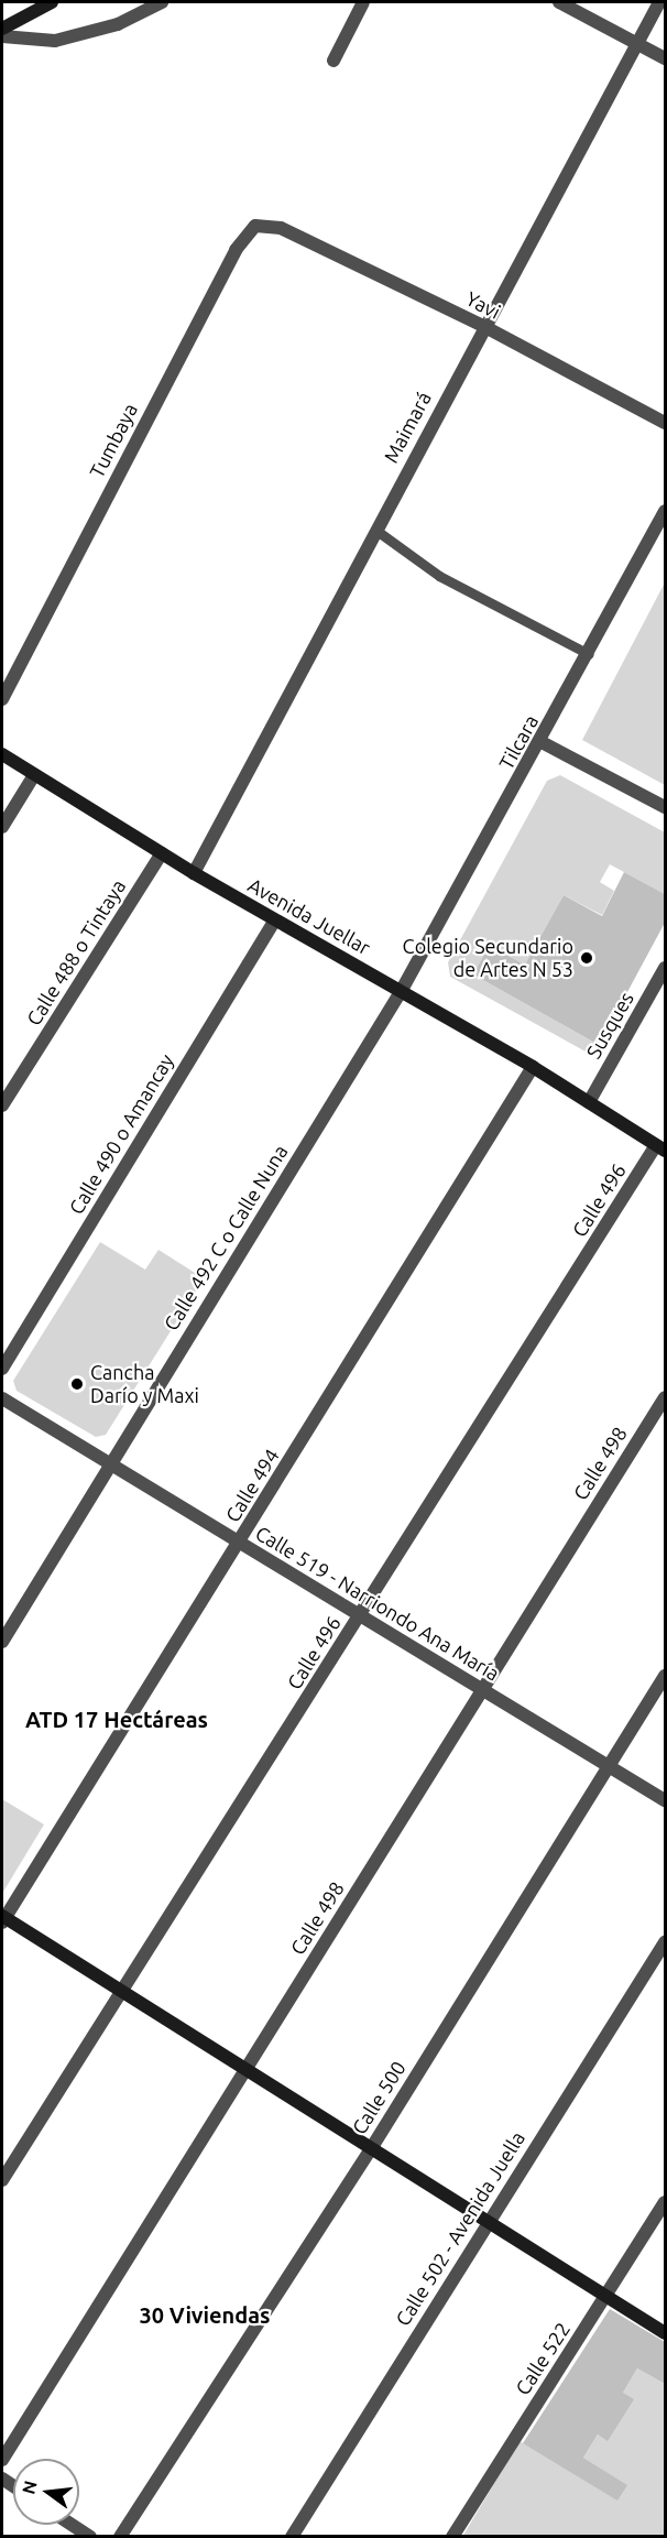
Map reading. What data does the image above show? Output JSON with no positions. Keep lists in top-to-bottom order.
{
  "streets": {
    "street": [
      "Yavi",
      "Maimará",
      "Tumbaya",
      "Tilcara",
      "Avenida Juellar",
      "Calle 488 o Tintaya",
      "Susques",
      "Calle 490 o Amancay",
      "Calle 496",
      "Calle 492 C o Calle Nuna",
      "Calle 498",
      "Calle 494",
      "Calle 519 - Narriondo Ana María",
      "Calle 500",
      "Calle 502 - Avenida Juella",
      "Calle 522"
    ]
  },
  "crossings": [
    ["Yavi", "Maimará"],
    ["Yavi", "Tumbaya"],
    ["Maimará", "Avenida Juellar"],
    ["Tilcara", "Avenida Juellar"],
    ["Tilcara", "Calle 492 C o Calle Nuna"],
    ["Avenida Juellar", "Calle 488 o Tintaya"],
    ["Avenida Juellar", "Susques"],
    ["Avenida Juellar", "Calle 490 o Amancay"],
    ["Avenida Juellar", "Calle 496"],
    ["Avenida Juellar", "Calle 492 C o Calle Nuna"],
    ["Avenida Juellar", "Calle 494"],
    ["Calle 496", "Calle 519 - Narriondo Ana María"],
    ["Calle 492 C o Calle Nuna", "Calle 519 - Narriondo Ana María"],
    ["Calle 498", "Calle 519 - Narriondo Ana María"],
    ["Calle 494", "Calle 519 - Narriondo Ana María"],
    ["Calle 519 - Narriondo Ana María", "Calle 500"]
  ],
  "districts": ["ATD 17 Hectáreas", "30 Viviendas"],
  "places": ["Colegio Secundario de Artes N 53", "Cancha Darío y Maxi"],
  "north": "left"
}
